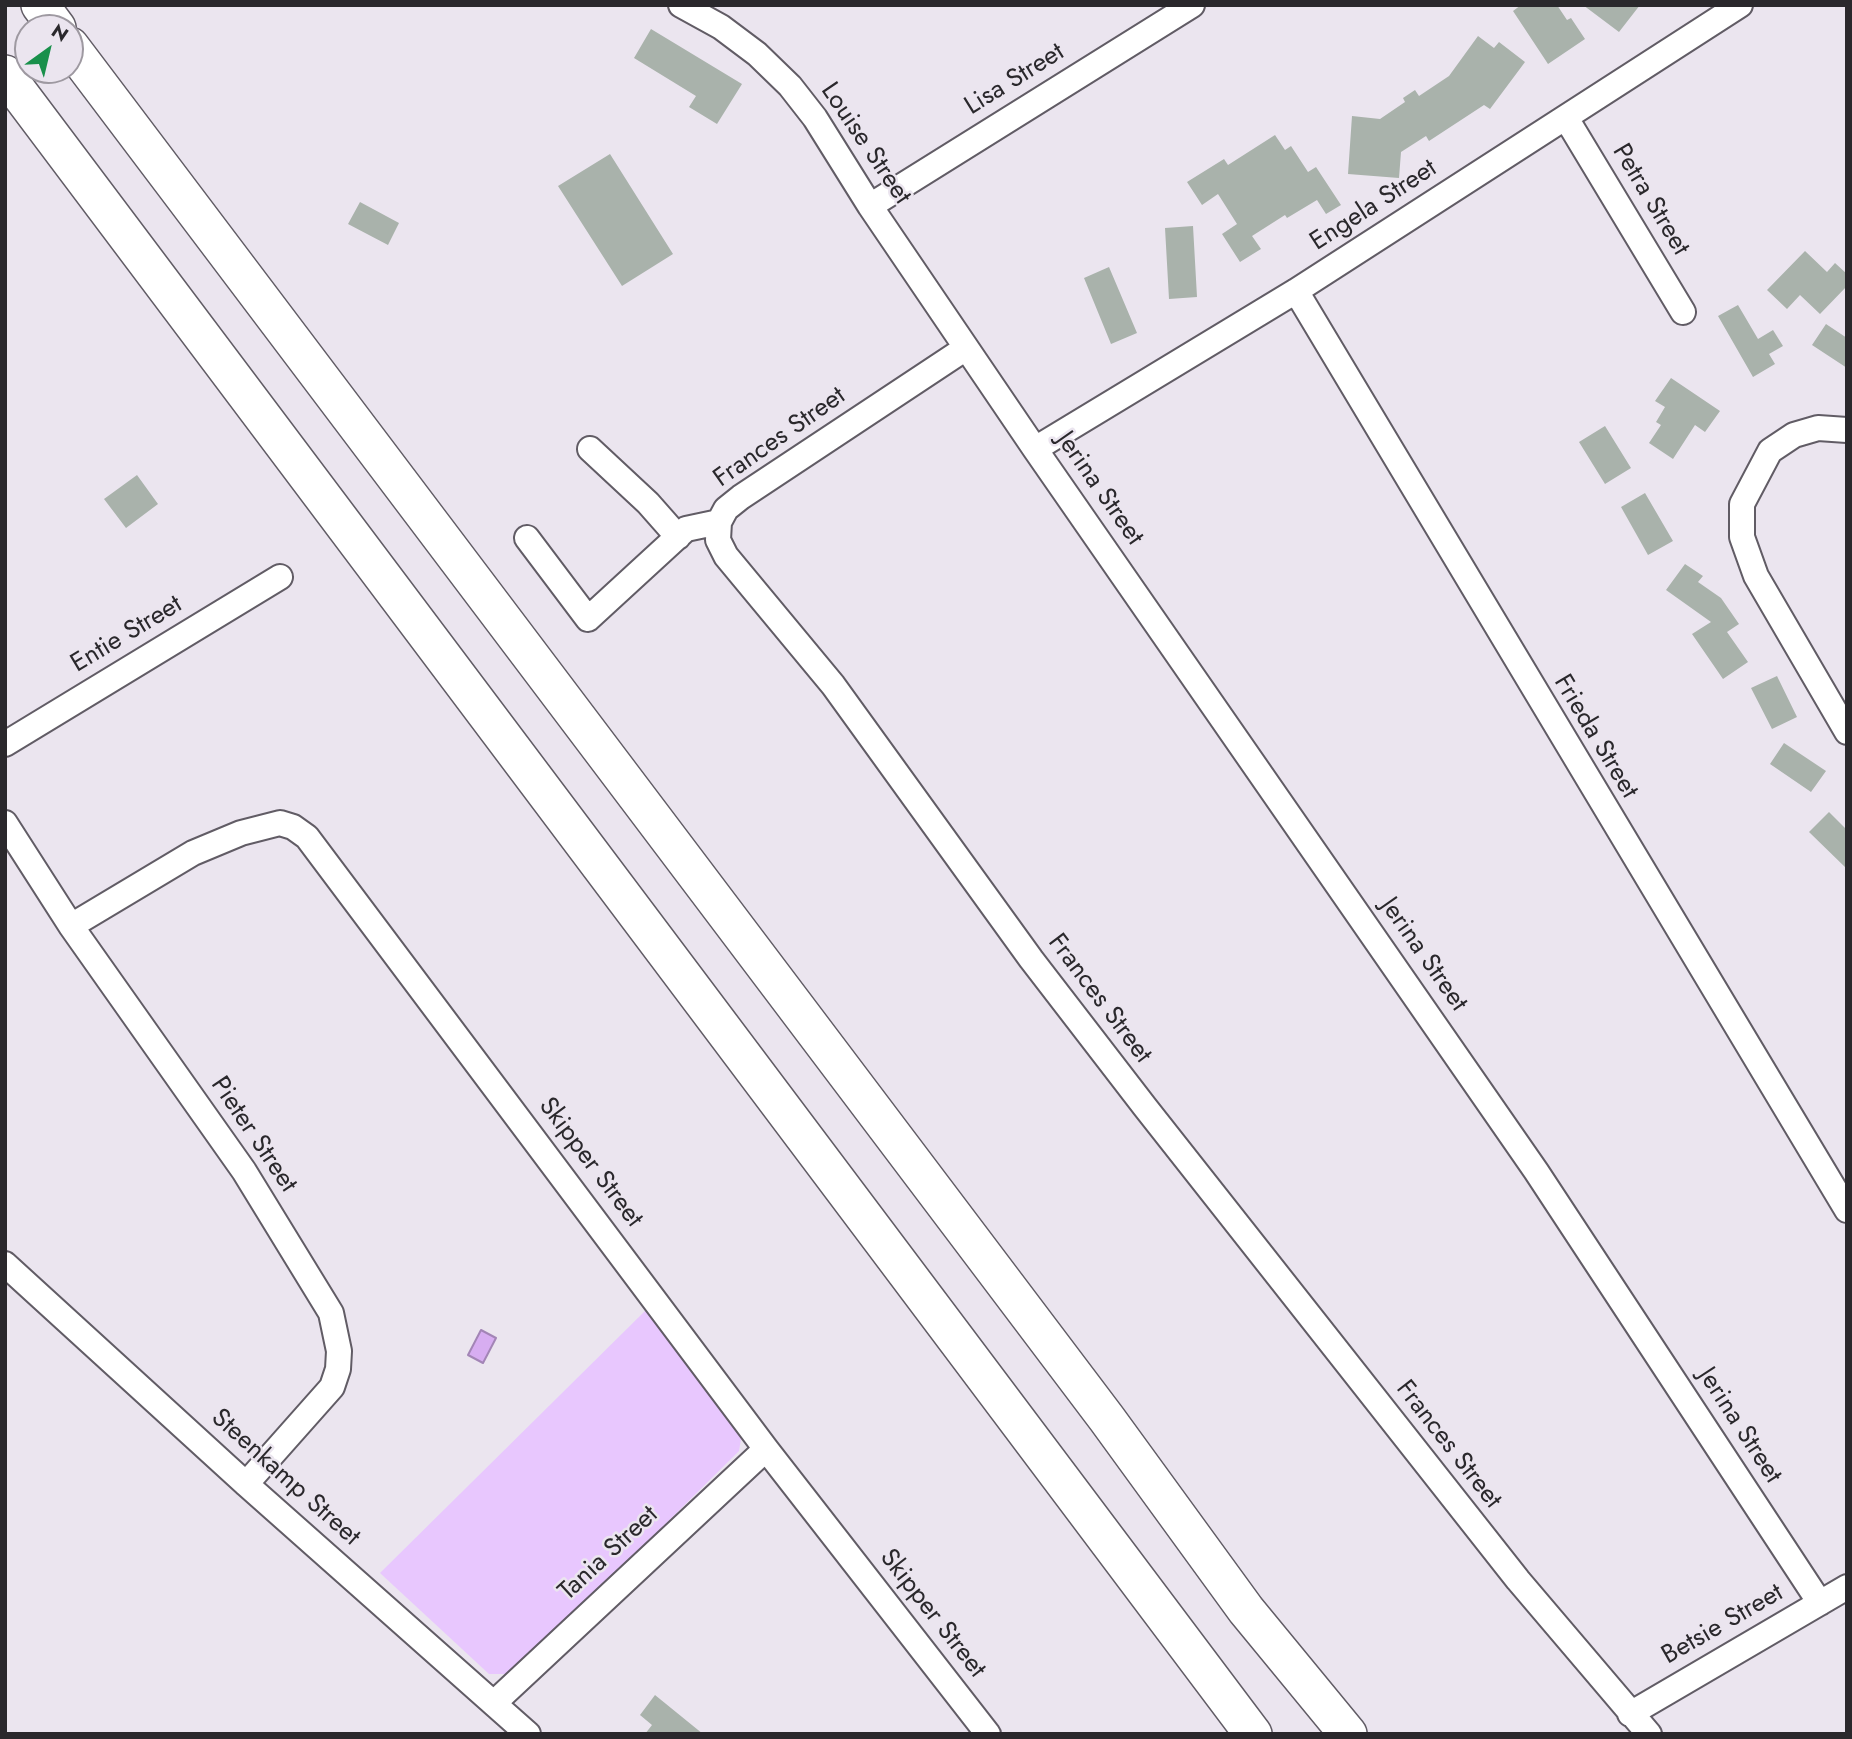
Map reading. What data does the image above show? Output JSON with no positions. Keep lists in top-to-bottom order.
{
  "streets": {
    "street": [
      "Lisa Street",
      "Louise Street",
      "Petra Street",
      "Engela Street",
      "Frances Street",
      "Jerina Street",
      "Entie Street",
      "Frieda Street",
      "Pieter Street",
      "Skipper Street",
      "Steenkamp Street",
      "Tania Street",
      "Betsie Street"
    ]
  },
  "crossings": [
    ["Lisa Street", "Louise Street"],
    ["Louise Street", "Frances Street"],
    ["Louise Street", "Jerina Street"],
    ["Petra Street", "Engela Street"],
    ["Engela Street", "Jerina Street"],
    ["Engela Street", "Frieda Street"],
    ["Frances Street", "Jerina Street"],
    ["Frances Street", "Betsie Street"],
    ["Jerina Street", "Betsie Street"],
    ["Pieter Street", "Skipper Street"],
    ["Pieter Street", "Steenkamp Street"],
    ["Skipper Street", "Tania Street"],
    ["Steenkamp Street", "Tania Street"]
  ],
  "north": "top right"
}
